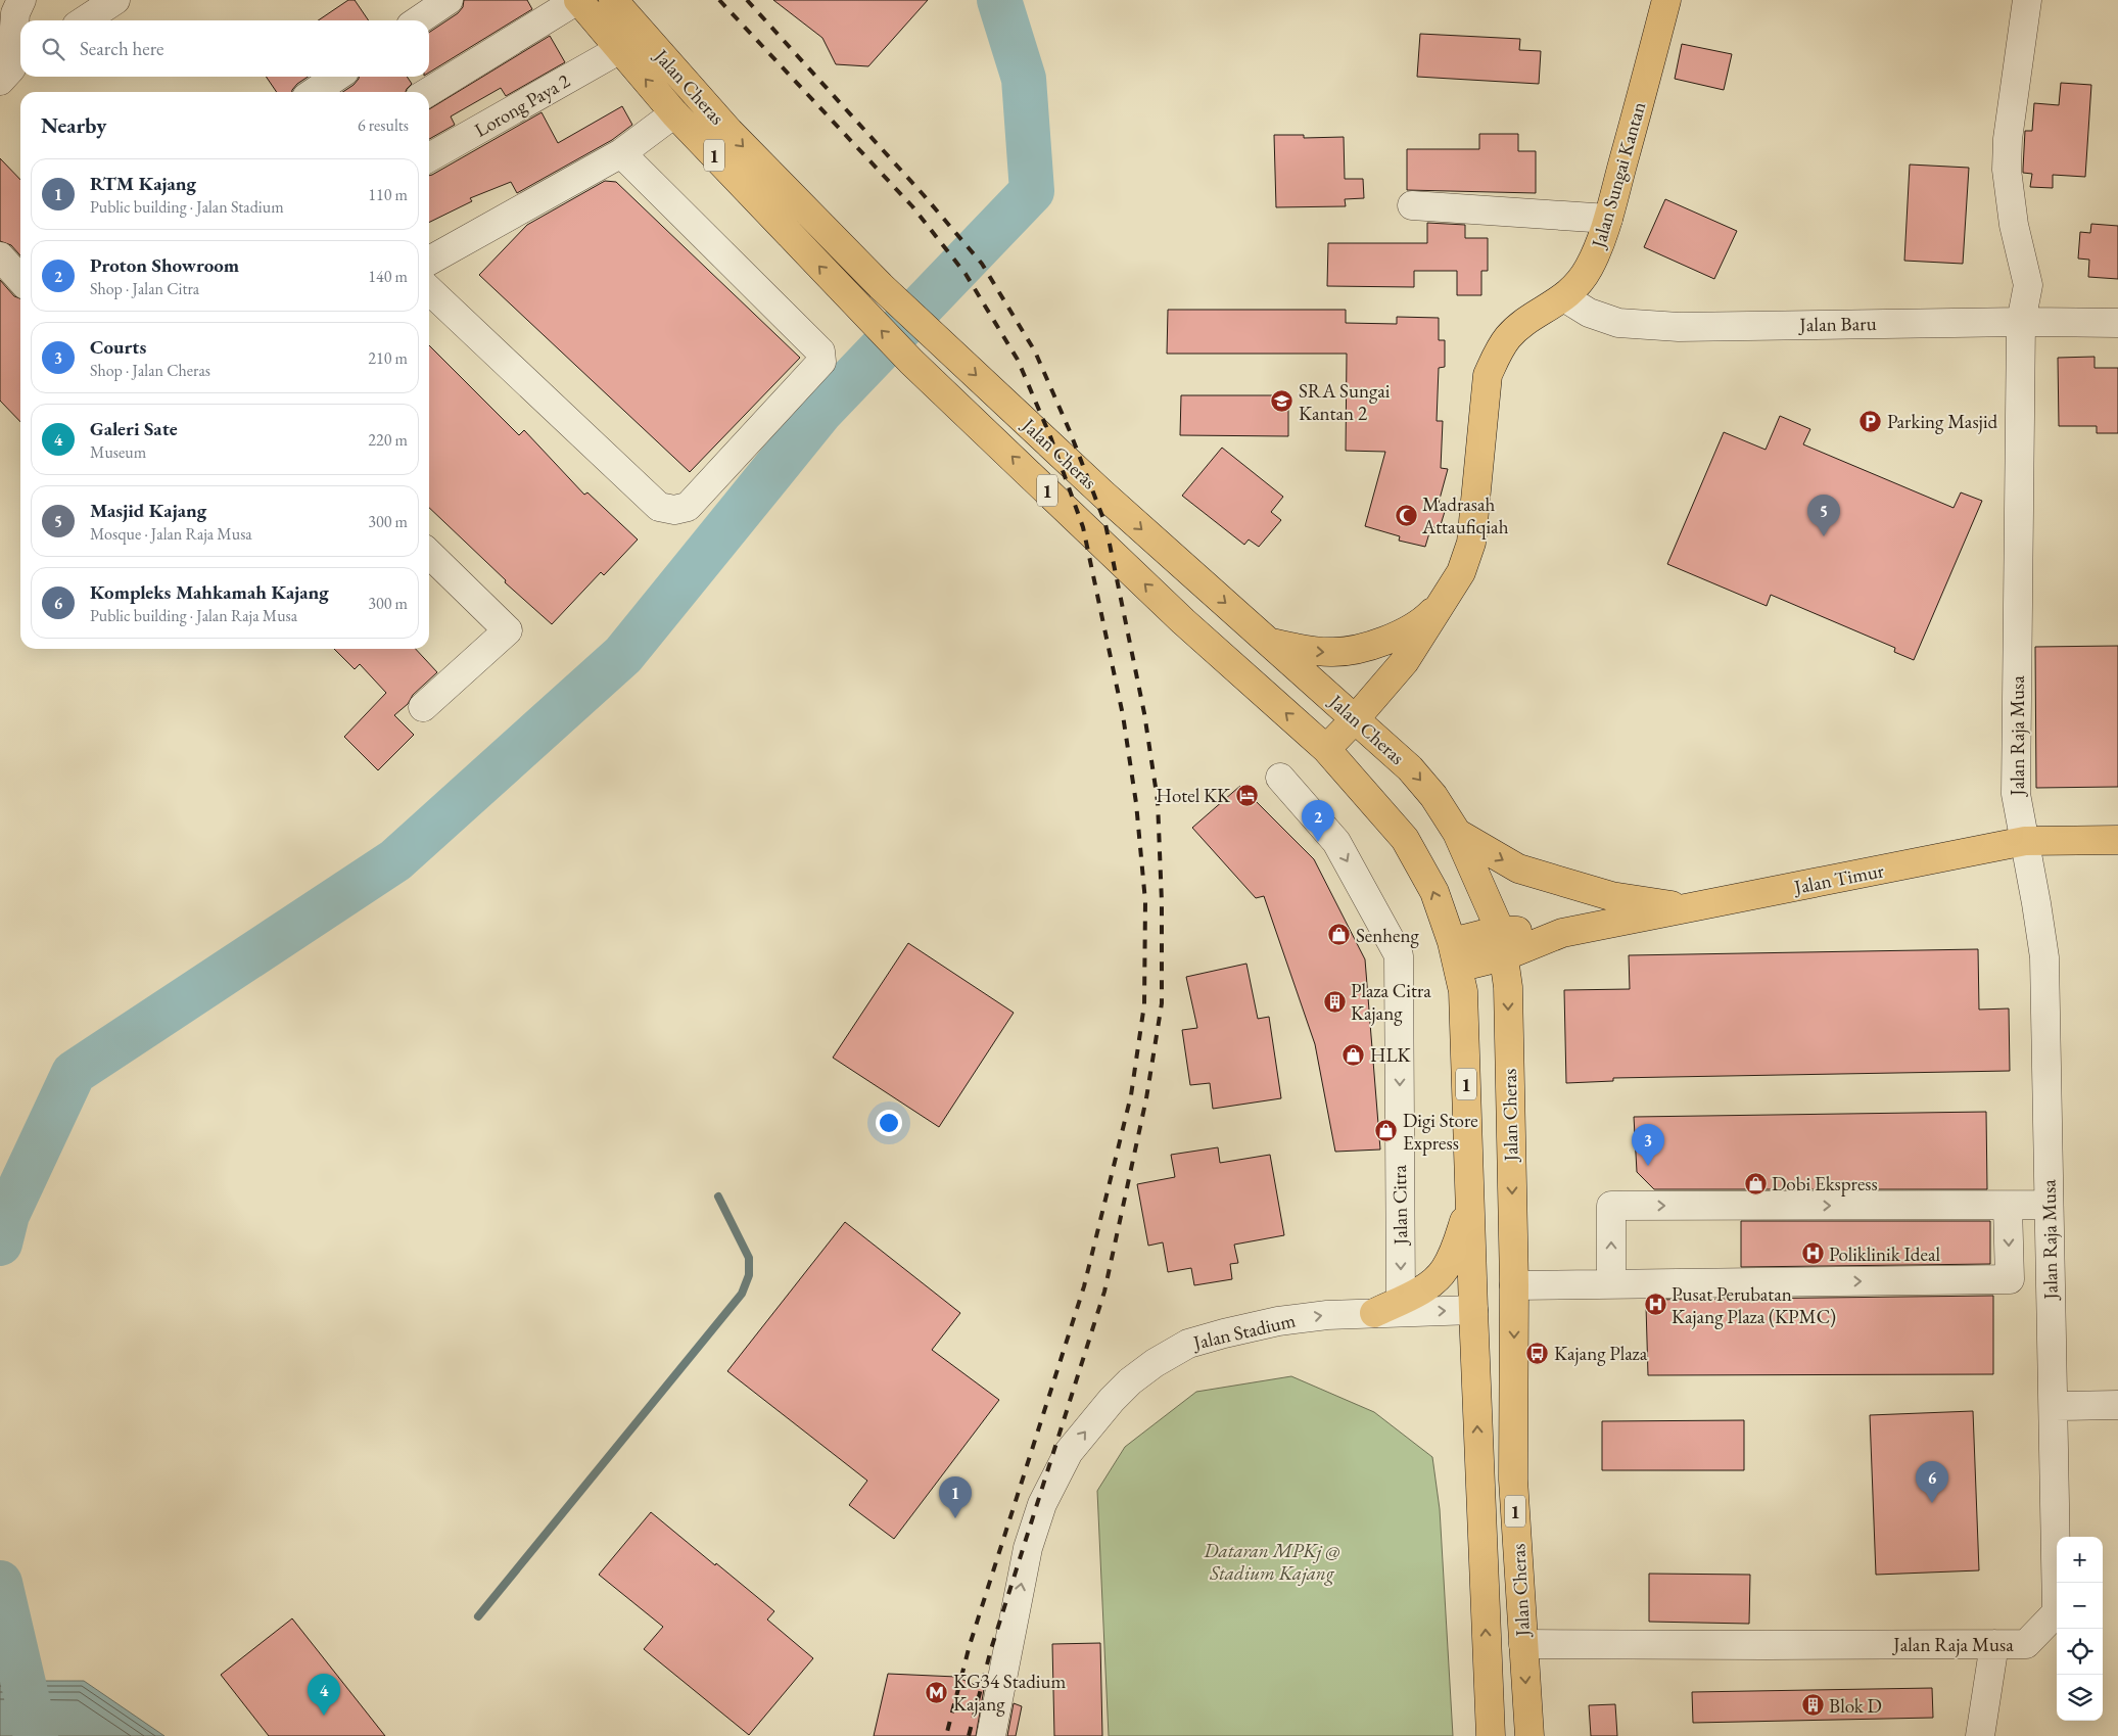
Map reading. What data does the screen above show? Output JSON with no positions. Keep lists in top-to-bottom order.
{
  "streets": {
    "main road": [
      "Jalan Cheras",
      "1",
      "Jalan Sungai Kantan",
      "Jalan Timur"
    ],
    "street": [
      "Lorong Paya 2",
      "Jalan Baru",
      "Jalan Raja Musa",
      "Jalan Citra",
      "Jalan Stadium"
    ]
  },
  "crossings": [
    ["Jalan Cheras", "Lorong Paya 2"],
    ["Jalan Cheras", "Jalan Sungai Kantan"],
    ["Jalan Cheras", "Jalan Raja Musa"],
    ["Jalan Cheras", "Jalan Timur"],
    ["Jalan Cheras", "Jalan Stadium"],
    ["Jalan Sungai Kantan", "Jalan Baru"],
    ["Jalan Baru", "Jalan Raja Musa"],
    ["Jalan Raja Musa", "Jalan Timur"]
  ],
  "one_way": ["Jalan Citra", "Jalan Stadium"],
  "parks": ["Dataran MPKj @ Stadium Kajang"],
  "places": {
    "school or university": ["SRA Sungai Kantan 2"],
    "parking": ["Parking Masjid"],
    "mosque": ["Madrasah Attaufiqiah"],
    "hotel": ["Hotel KK"],
    "shop": [
      "Senheng",
      "HLK",
      "Digi Store Express",
      "Dobi Ekspress"
    ],
    "building": ["Plaza Citra Kajang", "Blok D"],
    "hospital": ["Poliklinik Ideal", "Pusat Perubatan Kajang Plaza (KPMC)"],
    "bus stop": ["Kajang Plaza"],
    "metro station": ["KG34 Stadium Kajang"]
  },
  "page": {
    "search": "Search here",
    "heading": ["Nearby", "6 results"],
    "list": [
      {
        "mark": "1",
        "name": "RTM Kajang",
        "note": "Public building · Jalan Stadium",
        "value": "110 m"
      },
      {
        "mark": "2",
        "name": "Proton Showroom",
        "note": "Shop · Jalan Citra",
        "value": "140 m"
      },
      {
        "mark": "3",
        "name": "Courts",
        "note": "Shop · Jalan Cheras",
        "value": "210 m"
      },
      {
        "mark": "4",
        "name": "Galeri Sate",
        "note": "Museum",
        "value": "220 m"
      },
      {
        "mark": "5",
        "name": "Masjid Kajang",
        "note": "Mosque · Jalan Raja Musa",
        "value": "300 m"
      },
      {
        "mark": "6",
        "name": "Kompleks Mahkamah Kajang",
        "note": "Public building · Jalan Raja Musa",
        "value": "300 m"
      }
    ],
    "pins": [
      "5",
      "2",
      "3",
      "6",
      "1",
      "4"
    ],
    "map_buttons": ["+", "−"]
  }
}
